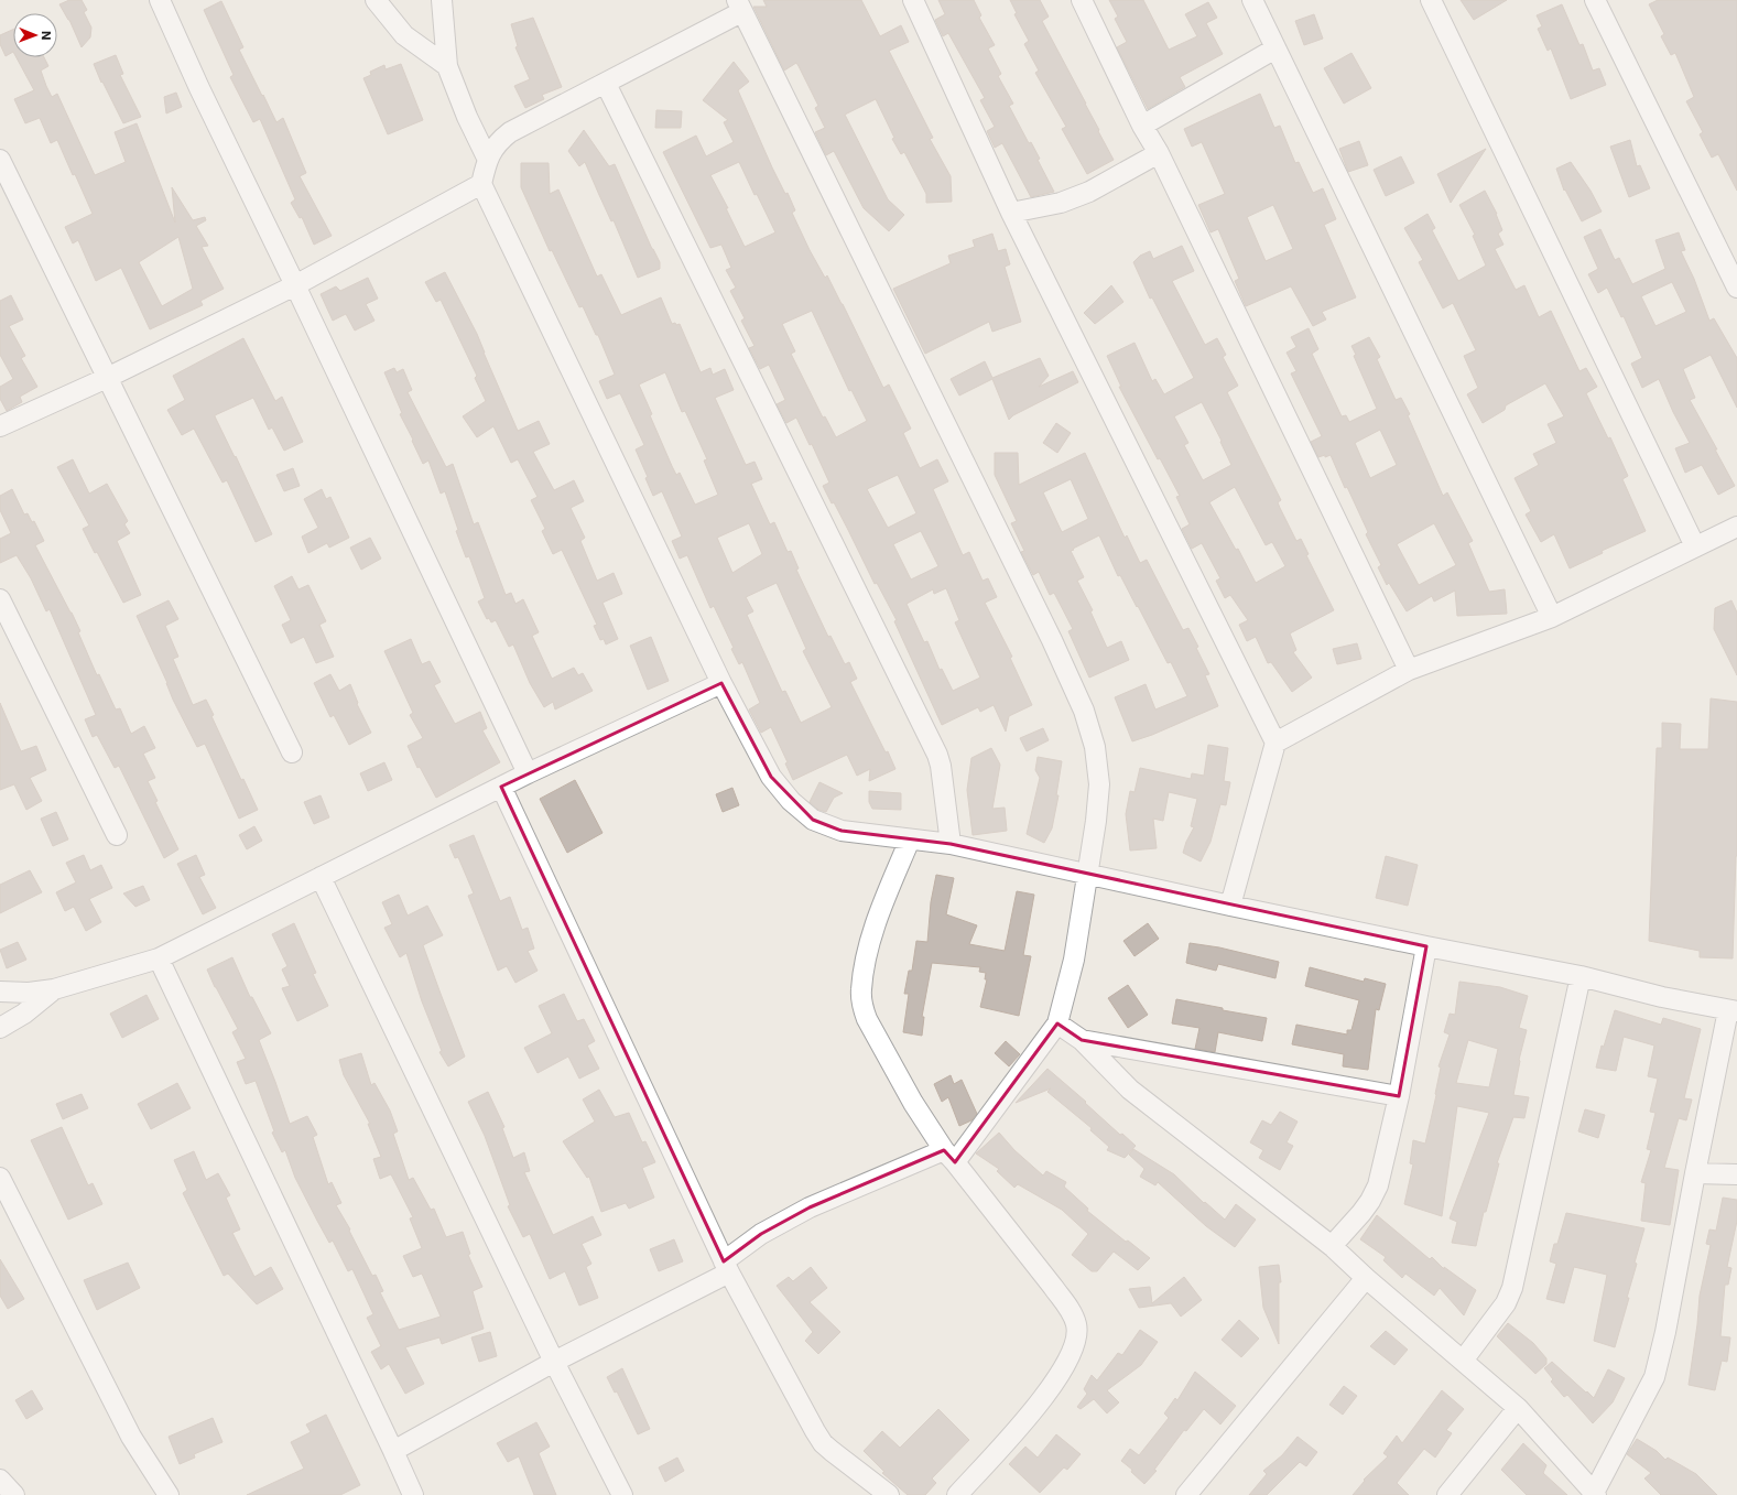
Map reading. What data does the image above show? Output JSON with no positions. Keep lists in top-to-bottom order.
{
  "north": "right"
}
